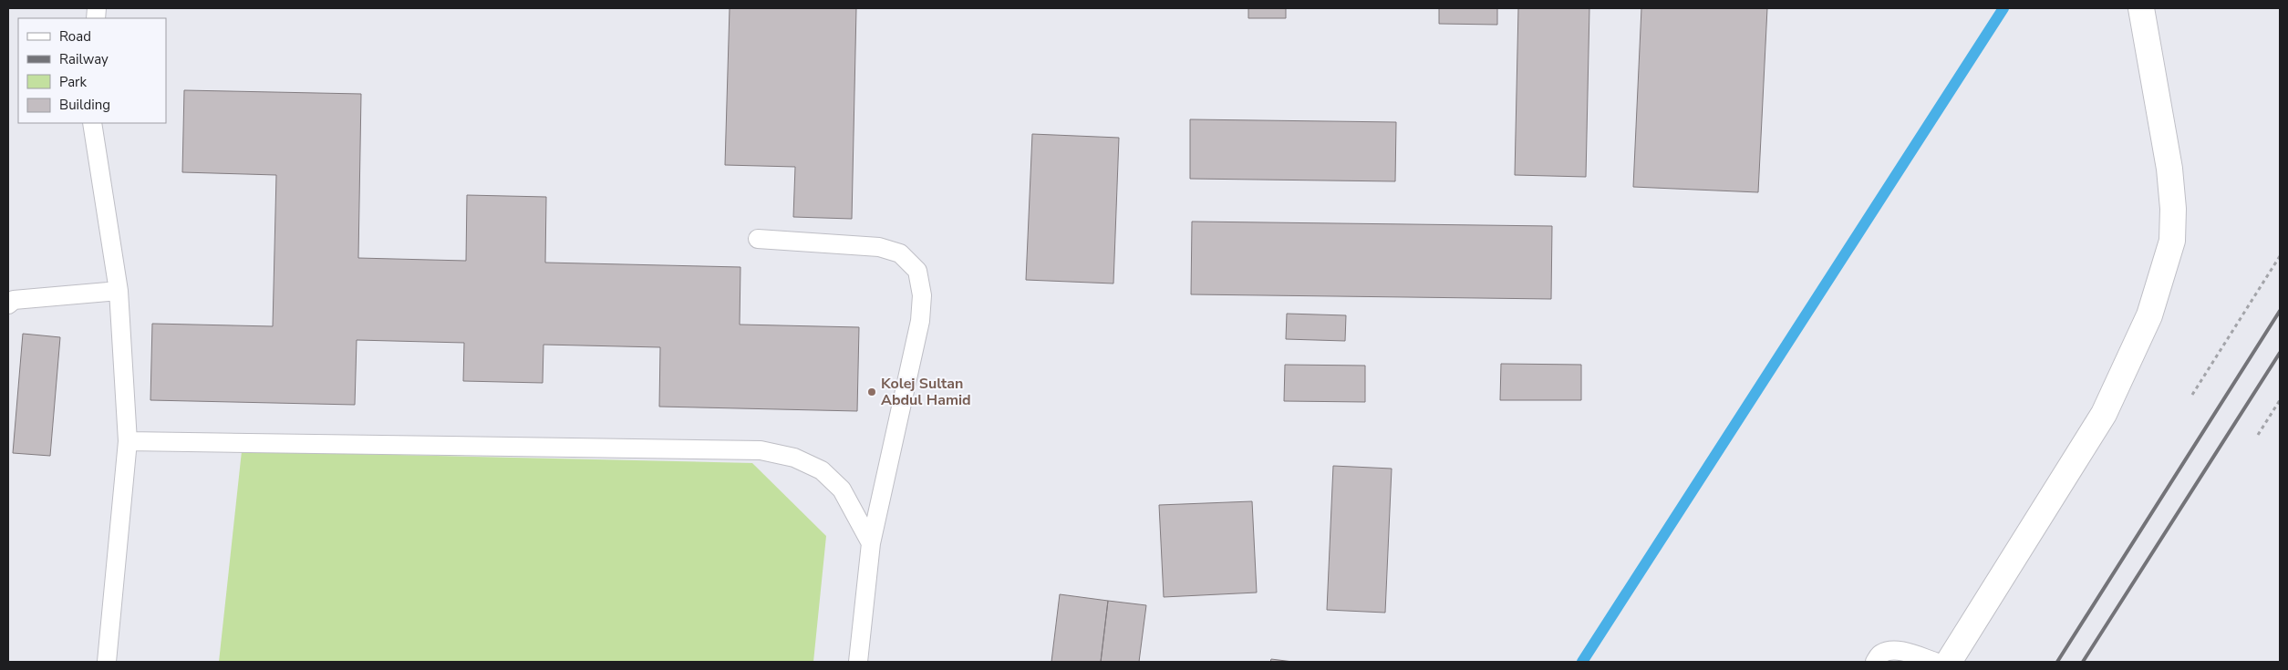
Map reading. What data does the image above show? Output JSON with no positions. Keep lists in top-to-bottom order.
{
  "places": ["Kolej Sultan Abdul Hamid"],
  "legend": [
    "Road",
    "Railway",
    "Park",
    "Building"
  ]
}
